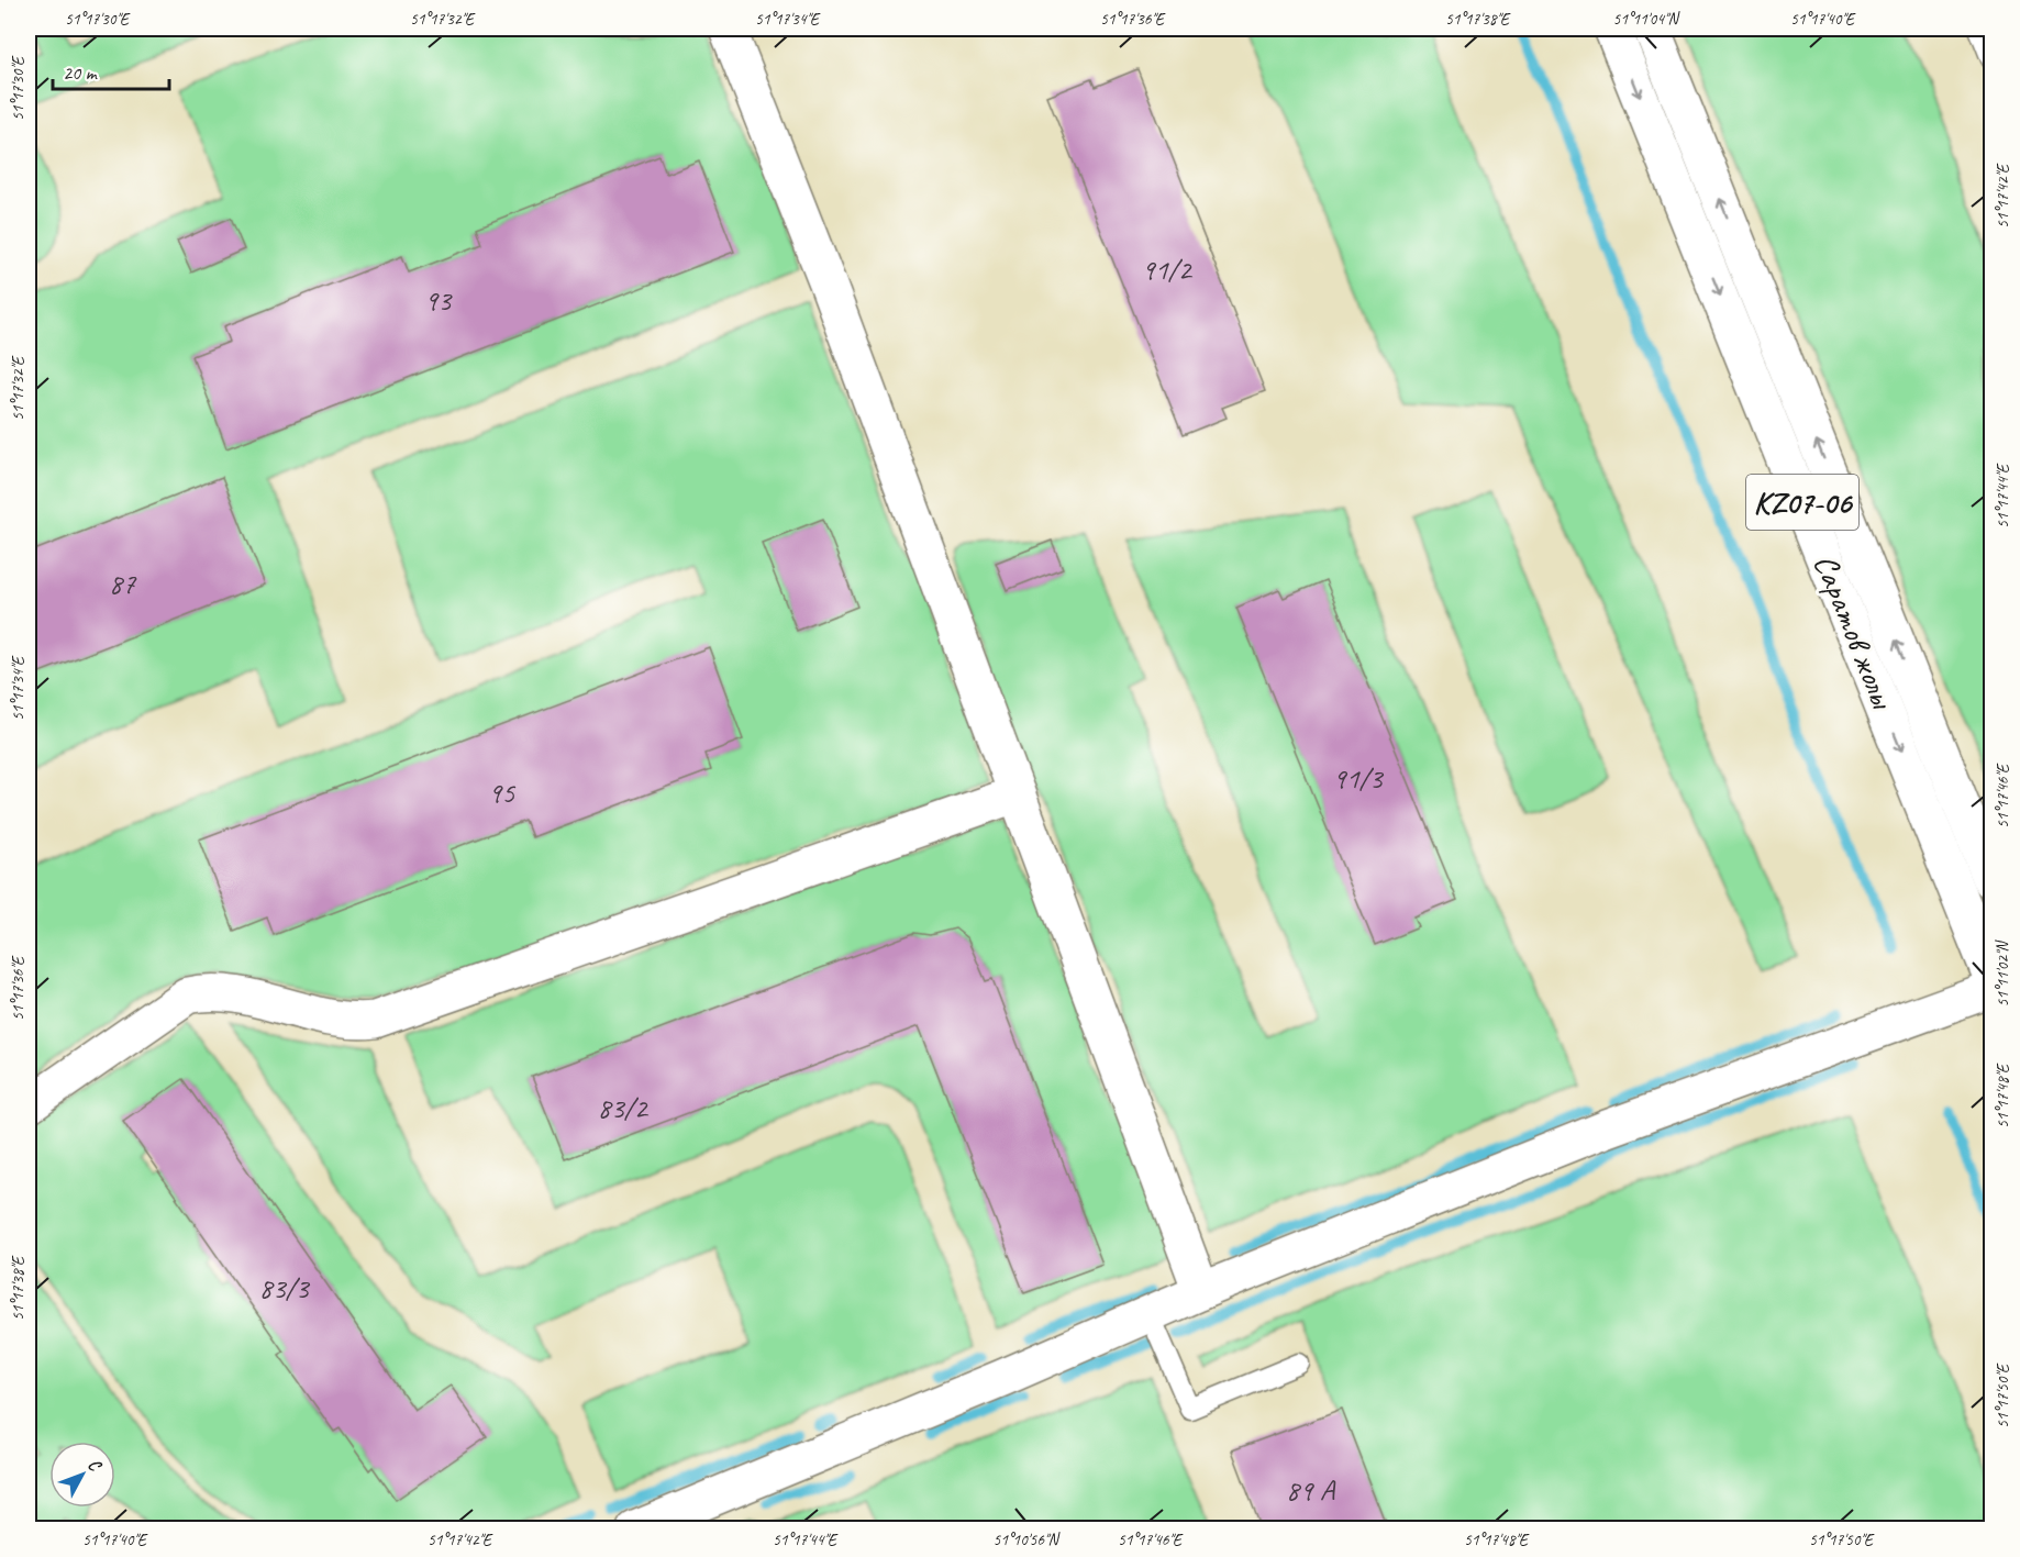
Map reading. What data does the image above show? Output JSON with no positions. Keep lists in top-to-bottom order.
{
  "streets": {
    "street": ["KZ07-06", "Саратов жолы"]
  },
  "house_numbers": [
    "91/2",
    "93",
    "87",
    "91/3",
    "95",
    "83/2",
    "83/3",
    "89 А"
  ],
  "scale_bar": "20 m",
  "north": "top right",
  "coordinates": [
    "51°17'30\"E",
    "51°17'32\"E",
    "51°17'34\"E",
    "51°17'36\"E",
    "51°17'38\"E",
    "51°11'04\"N",
    "51°17'40\"E",
    "51°17'42\"E",
    "51°17'44\"E",
    "51°17'46\"E",
    "51°11'02\"N",
    "51°17'48\"E",
    "51°17'50\"E",
    "51°10'56\"N"
  ]
}
